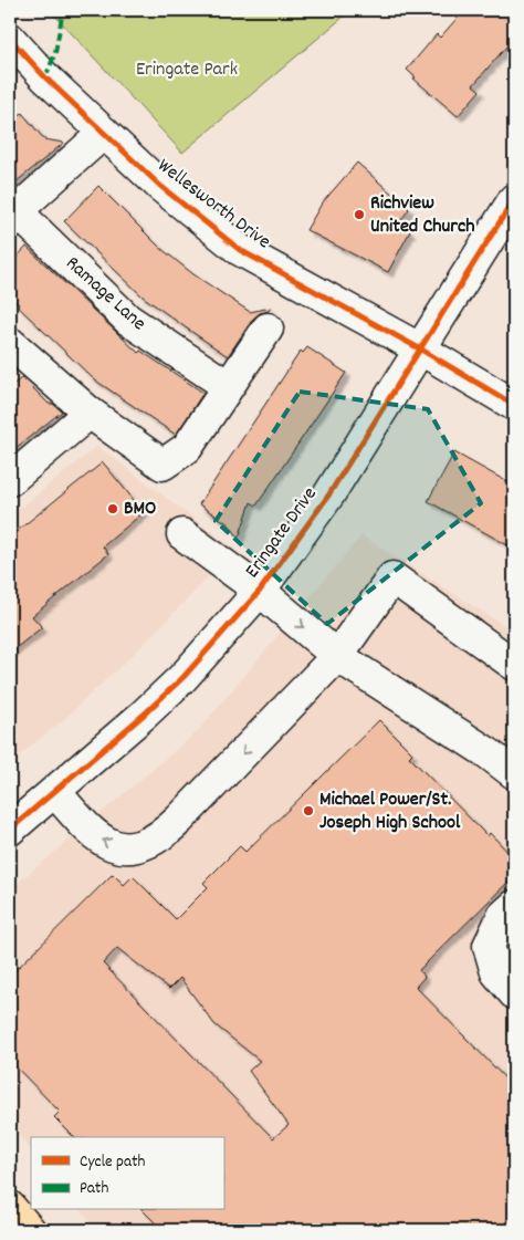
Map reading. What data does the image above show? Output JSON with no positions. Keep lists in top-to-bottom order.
{
  "streets": {
    "street": ["Wellesworth Drive", "Ramage Lane", "Eringate Drive"]
  },
  "crossings": [
    ["Wellesworth Drive", "Ramage Lane"],
    ["Wellesworth Drive", "Eringate Drive"]
  ],
  "parks": ["Eringate Park"],
  "places": ["Richview United Church", "BMO", "Michael Power/St. Joseph High School"],
  "legend": ["Cycle path", "Path"]
}
